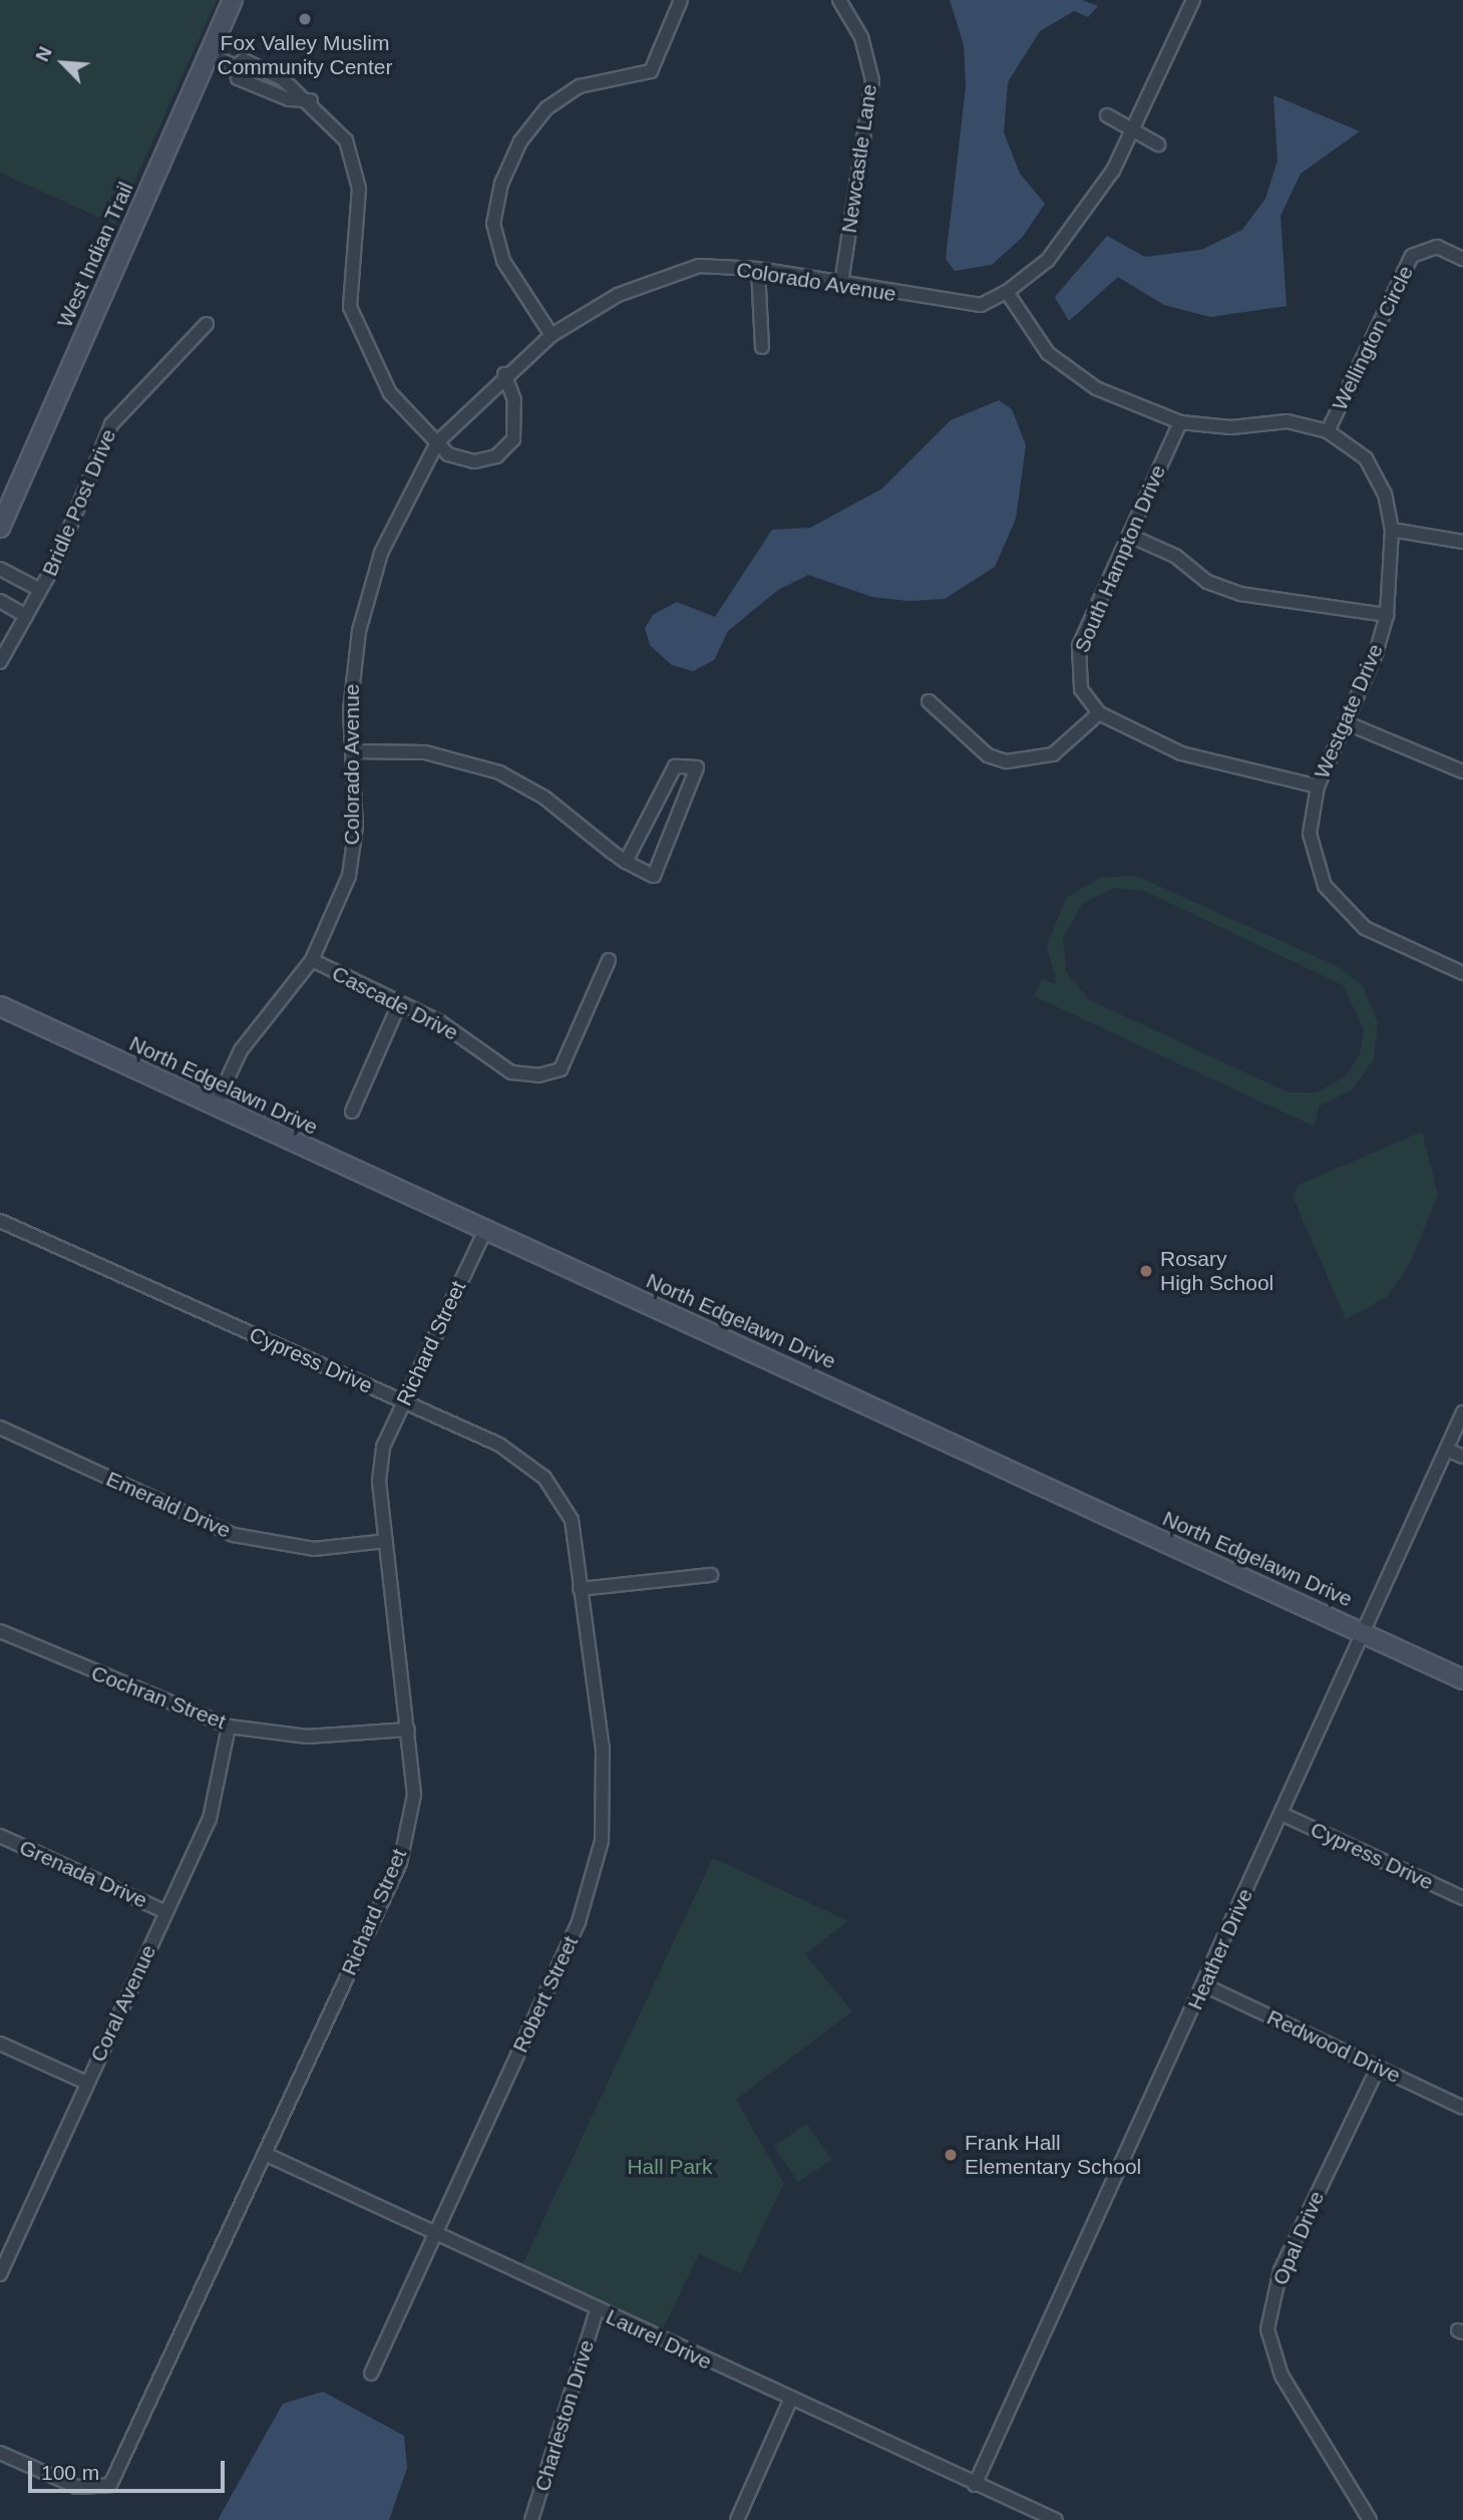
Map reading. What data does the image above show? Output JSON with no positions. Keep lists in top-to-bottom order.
{
  "streets": {
    "street": [
      "Newcastle Lane",
      "West Indian Trail",
      "Colorado Avenue",
      "Wellington Circle",
      "Bridle Post Drive",
      "South Hampton Drive",
      "Westgate Drive",
      "Cascade Drive",
      "North Edgelawn Drive",
      "Richard Street",
      "Cypress Drive",
      "Emerald Drive",
      "Cochran Street",
      "Grenada Drive",
      "Heather Drive",
      "Robert Street",
      "Coral Avenue",
      "Redwood Drive",
      "Opal Drive",
      "Laurel Drive",
      "Charleston Drive"
    ]
  },
  "crossings": [
    ["Newcastle Lane", "Colorado Avenue"],
    ["Colorado Avenue", "Westgate Drive"],
    ["Colorado Avenue", "Cascade Drive"],
    ["Colorado Avenue", "North Edgelawn Drive"],
    ["Wellington Circle", "Westgate Drive"],
    ["South Hampton Drive", "Westgate Drive"],
    ["North Edgelawn Drive", "Richard Street"],
    ["North Edgelawn Drive", "Heather Drive"],
    ["Richard Street", "Cypress Drive"],
    ["Richard Street", "Emerald Drive"],
    ["Richard Street", "Cochran Street"],
    ["Richard Street", "Laurel Drive"],
    ["Cypress Drive", "Heather Drive"],
    ["Cypress Drive", "Robert Street"],
    ["Cochran Street", "Coral Avenue"],
    ["Grenada Drive", "Coral Avenue"],
    ["Heather Drive", "Redwood Drive"],
    ["Heather Drive", "Laurel Drive"],
    ["Robert Street", "Laurel Drive"],
    ["Redwood Drive", "Opal Drive"],
    ["Laurel Drive", "Charleston Drive"]
  ],
  "parks": ["Hall Park"],
  "places": ["Fox Valley Muslim Community Center", "Rosary High School", "Frank Hall Elementary School"],
  "scale_bar": "100 m",
  "north": "top left"
}
